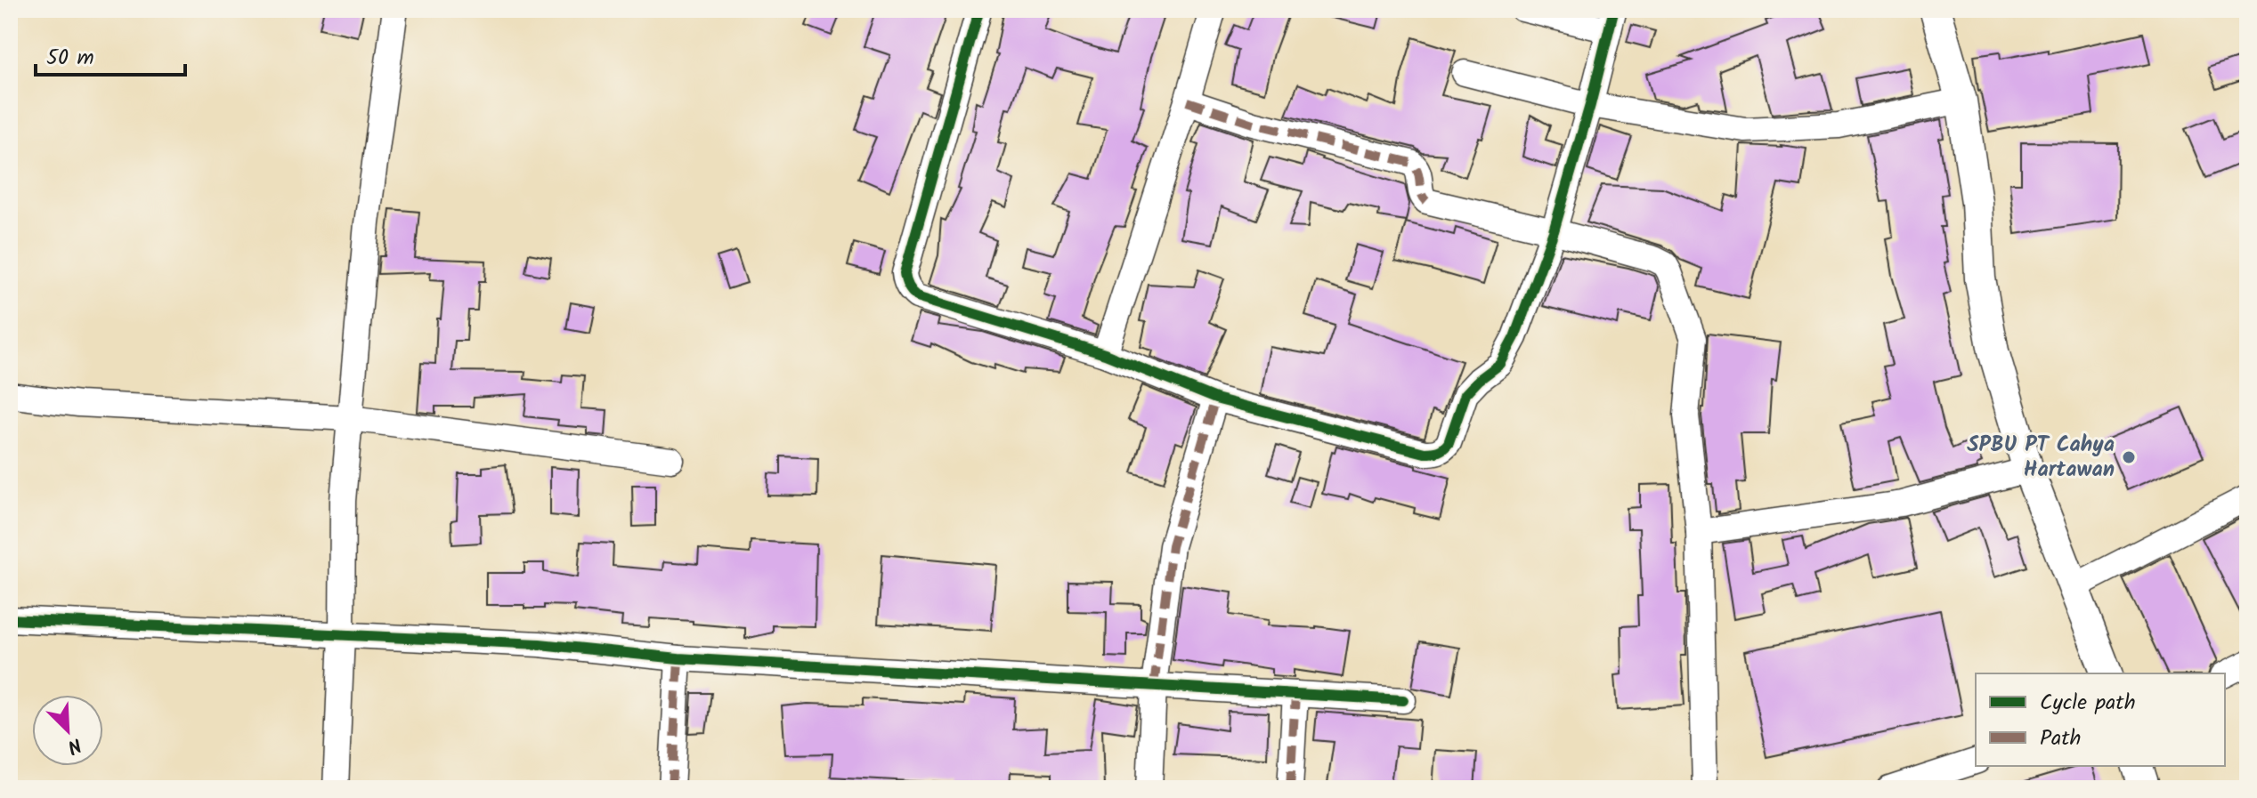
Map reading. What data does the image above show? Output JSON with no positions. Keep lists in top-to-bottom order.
{
  "places": ["SPBU PT Cahya Hartawan"],
  "legend": ["Cycle path", "Path"],
  "scale_bar": "50 m",
  "north": "bottom right"
}
